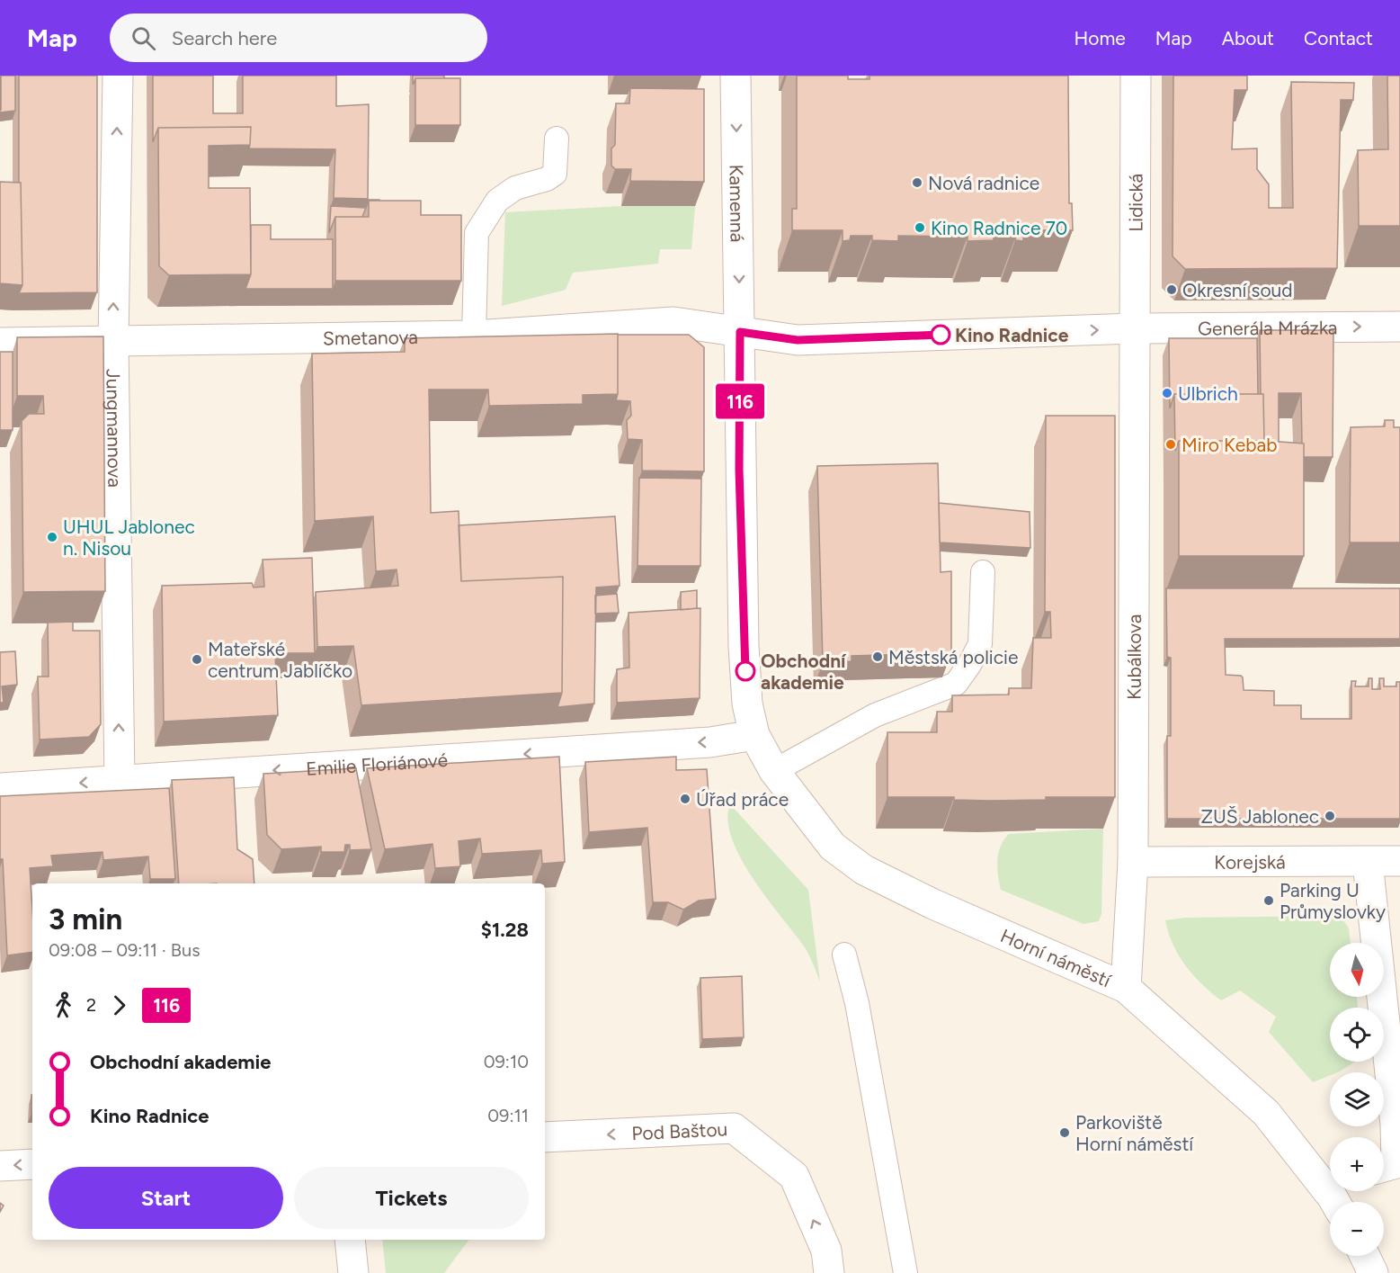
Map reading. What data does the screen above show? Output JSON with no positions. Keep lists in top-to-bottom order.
{
  "streets": {
    "street": [
      "Lidická",
      "Kamenná",
      "Generála Mrázka",
      "Smetanova",
      "Jungmannova",
      "Kubálkova",
      "Emilie Floriánové",
      "Korejská",
      "Horní náměstí",
      "Pod Baštou"
    ]
  },
  "crossings": [
    ["Lidická", "Generála Mrázka"],
    ["Lidická", "Kubálkova"],
    ["Kamenná", "Generála Mrázka"],
    ["Kamenná", "Smetanova"],
    ["Kamenná", "Emilie Floriánové"],
    ["Kamenná", "Horní náměstí"],
    ["Generála Mrázka", "Smetanova"],
    ["Generála Mrázka", "Kubálkova"],
    ["Smetanova", "Jungmannova"],
    ["Jungmannova", "Emilie Floriánové"],
    ["Kubálkova", "Korejská"],
    ["Kubálkova", "Horní náměstí"],
    ["Emilie Floriánové", "Horní náměstí"]
  ],
  "one_way": [
    "Kamenná",
    "Generála Mrázka",
    "Jungmannova",
    "Emilie Floriánové",
    "Pod Baštou"
  ],
  "places": [
    "Nová radnice",
    "Kino Radnice 70",
    "Okresní soud",
    "Kino Radnice",
    "Ulbrich",
    "Miro Kebab",
    "UHUL Jablonec n. Nisou",
    "Městská policie",
    "Mateřské centrum Jablíčko",
    "Obchodní akademie",
    "Úřad práce",
    "ZUŠ Jablonec",
    "Parking U Průmyslovky",
    "Parkoviště Horní náměstí"
  ],
  "lines": ["bus line 116"],
  "north": "bottom",
  "page": {
    "header": "Map",
    "search": "Search here",
    "nav": [
      "Home",
      "Map",
      "About",
      "Contact"
    ],
    "on_map": "116",
    "heading": ["3 min", "09:08 – 09:11 · Bus", "$1.28"],
    "map_buttons": ["+", "−"],
    "legs": ["2", "116"],
    "list": [
      {
        "name": "Obchodní akademie",
        "value": "09:10"
      },
      {
        "name": "Kino Radnice",
        "value": "09:11"
      }
    ],
    "buttons": ["Start", "Tickets"]
  }
}
